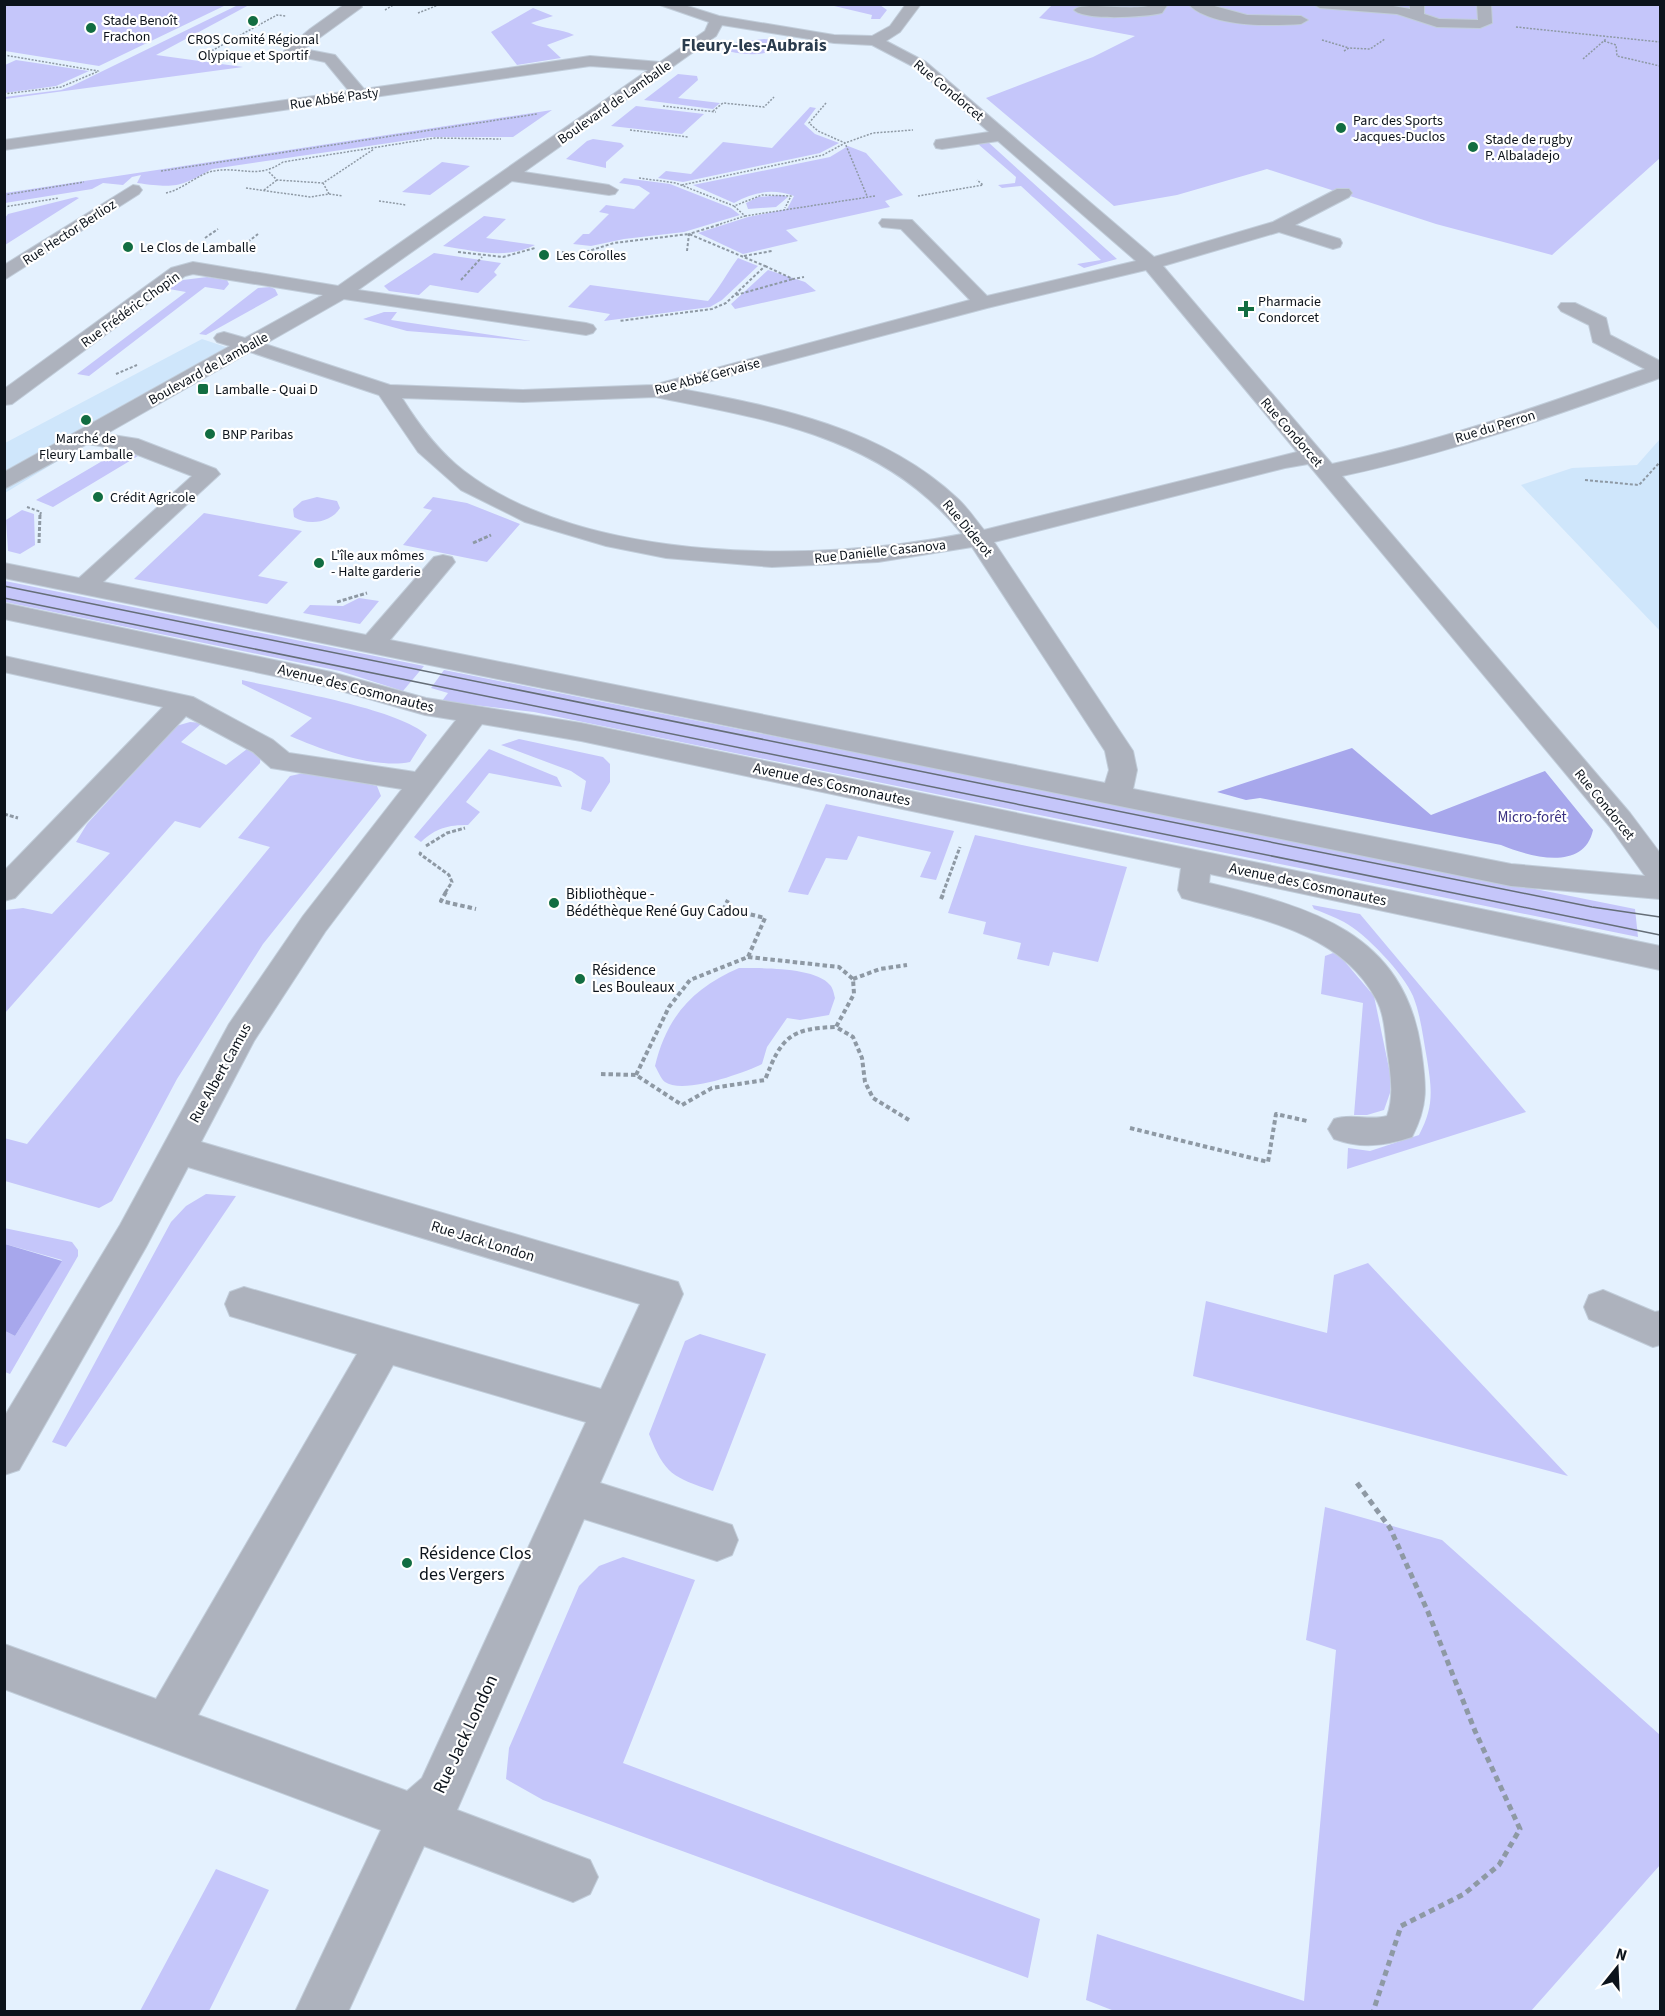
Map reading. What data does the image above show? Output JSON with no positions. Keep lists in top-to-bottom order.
{
  "streets": {
    "street": [
      "Rue Condorcet",
      "Rue Abbé Pasty",
      "Boulevard de Lamballe",
      "Rue Hector Berlioz",
      "Rue Frédéric Chopin",
      "Rue Abbé Gervaise",
      "Rue du Perron",
      "Rue Diderot",
      "Rue Danielle Casanova",
      "Avenue des Cosmonautes",
      "Rue Albert Camus",
      "Rue Jack London"
    ]
  },
  "crossings": [
    ["Rue Condorcet", "Rue Abbé Gervaise"],
    ["Rue Condorcet", "Rue du Perron"],
    ["Rue Condorcet", "Rue Danielle Casanova"],
    ["Rue Abbé Pasty", "Boulevard de Lamballe"],
    ["Boulevard de Lamballe", "Rue Frédéric Chopin"],
    ["Boulevard de Lamballe", "Rue Abbé Gervaise"],
    ["Rue Abbé Gervaise", "Rue Diderot"],
    ["Rue Abbé Gervaise", "Rue Danielle Casanova"],
    ["Rue du Perron", "Rue Danielle Casanova"],
    ["Rue Diderot", "Rue Danielle Casanova"],
    ["Avenue des Cosmonautes", "Rue Albert Camus"],
    ["Rue Albert Camus", "Rue Jack London"]
  ],
  "districts": ["Fleury-les-Aubrais"],
  "parks": ["Micro-forêt"],
  "places": {
    "other": [
      "CROS Comité Régional Olypique et Sportif",
      "Stade Benoît Frachon",
      "Parc des Sports Jacques-Duclos",
      "Stade de rugby P. Albaladejo",
      "Le Clos de Lamballe",
      "Les Corolles",
      "Marché de Fleury Lamballe",
      "BNP Paribas",
      "Crédit Agricole",
      "L'île aux mômes - Halte garderie",
      "Bibliothèque - Bédéthèque René Guy Cadou",
      "Résidence Les Bouleaux",
      "Résidence Clos des Vergers"
    ],
    "health": ["Pharmacie Condorcet"],
    "transit": ["Lamballe - Quai D"]
  },
  "north": "top"
}
